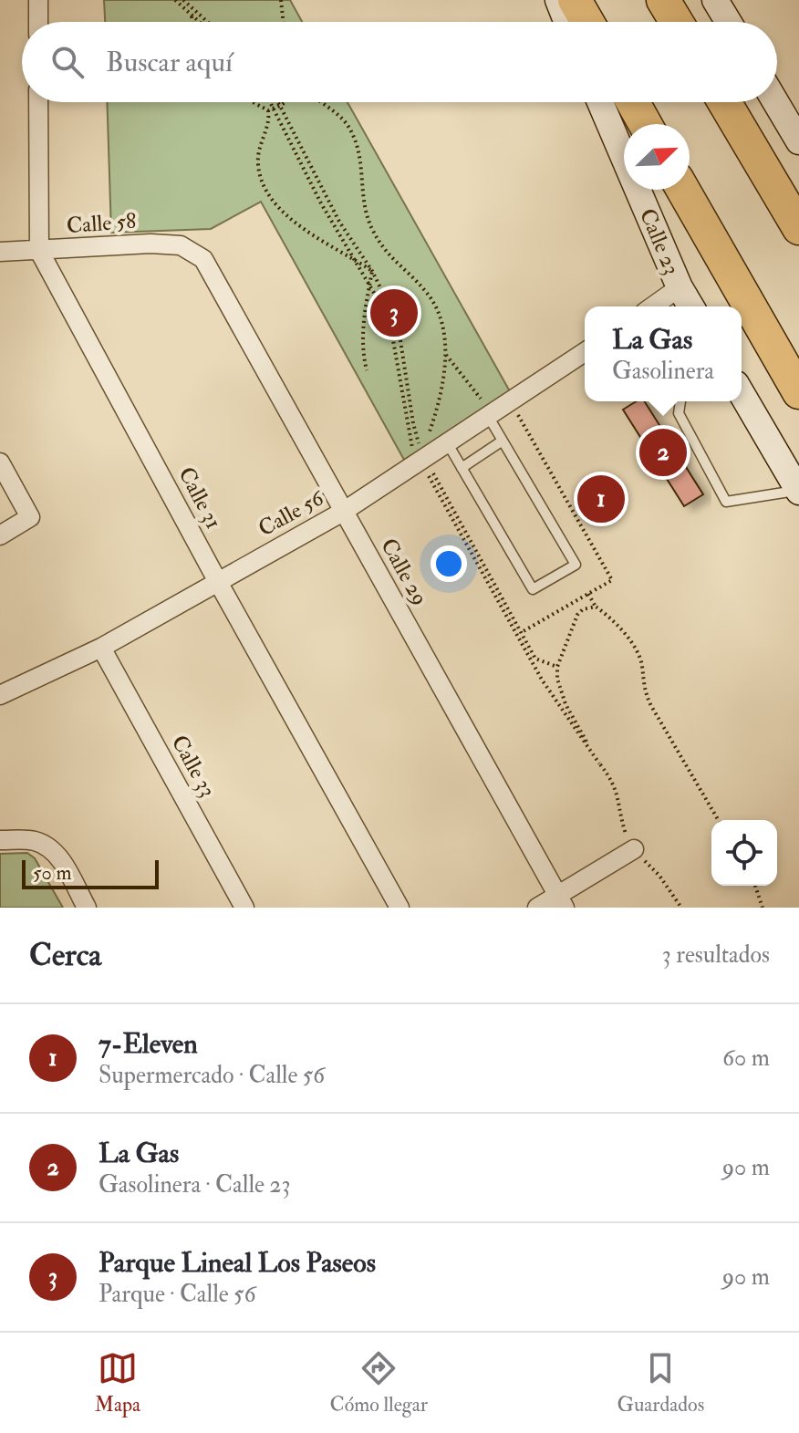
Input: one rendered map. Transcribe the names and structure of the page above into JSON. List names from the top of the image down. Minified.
{"streets":{"main road":["Calle 23"],"street":["Calle 58","Calle 31","Calle 56","Calle 29","Calle 33"]},"crossings":[["Calle 58","Calle 31"],["Calle 58","Calle 29"],["Calle 31","Calle 56"],["Calle 56","Calle 29"],["Calle 56","Calle 33"]],"scale_bar":"50 m","north":"top right","page":{"search":"Buscar aquí","pins":["3","2","1"],"popup":["La Gas","Gasolinera"],"scale":"50 m","heading":["Cerca","3 resultados"],"list":[{"mark":"1","name":"7-Eleven","note":"Supermercado · Calle 56","value":"60 m"},{"mark":"2","name":"La Gas","note":"Gasolinera · Calle 23","value":"90 m"},{"mark":"3","name":"Parque Lineal Los Paseos","note":"Parque · Calle 56","value":"90 m"}],"nav":["Mapa","Cómo llegar","Guardados"]}}
